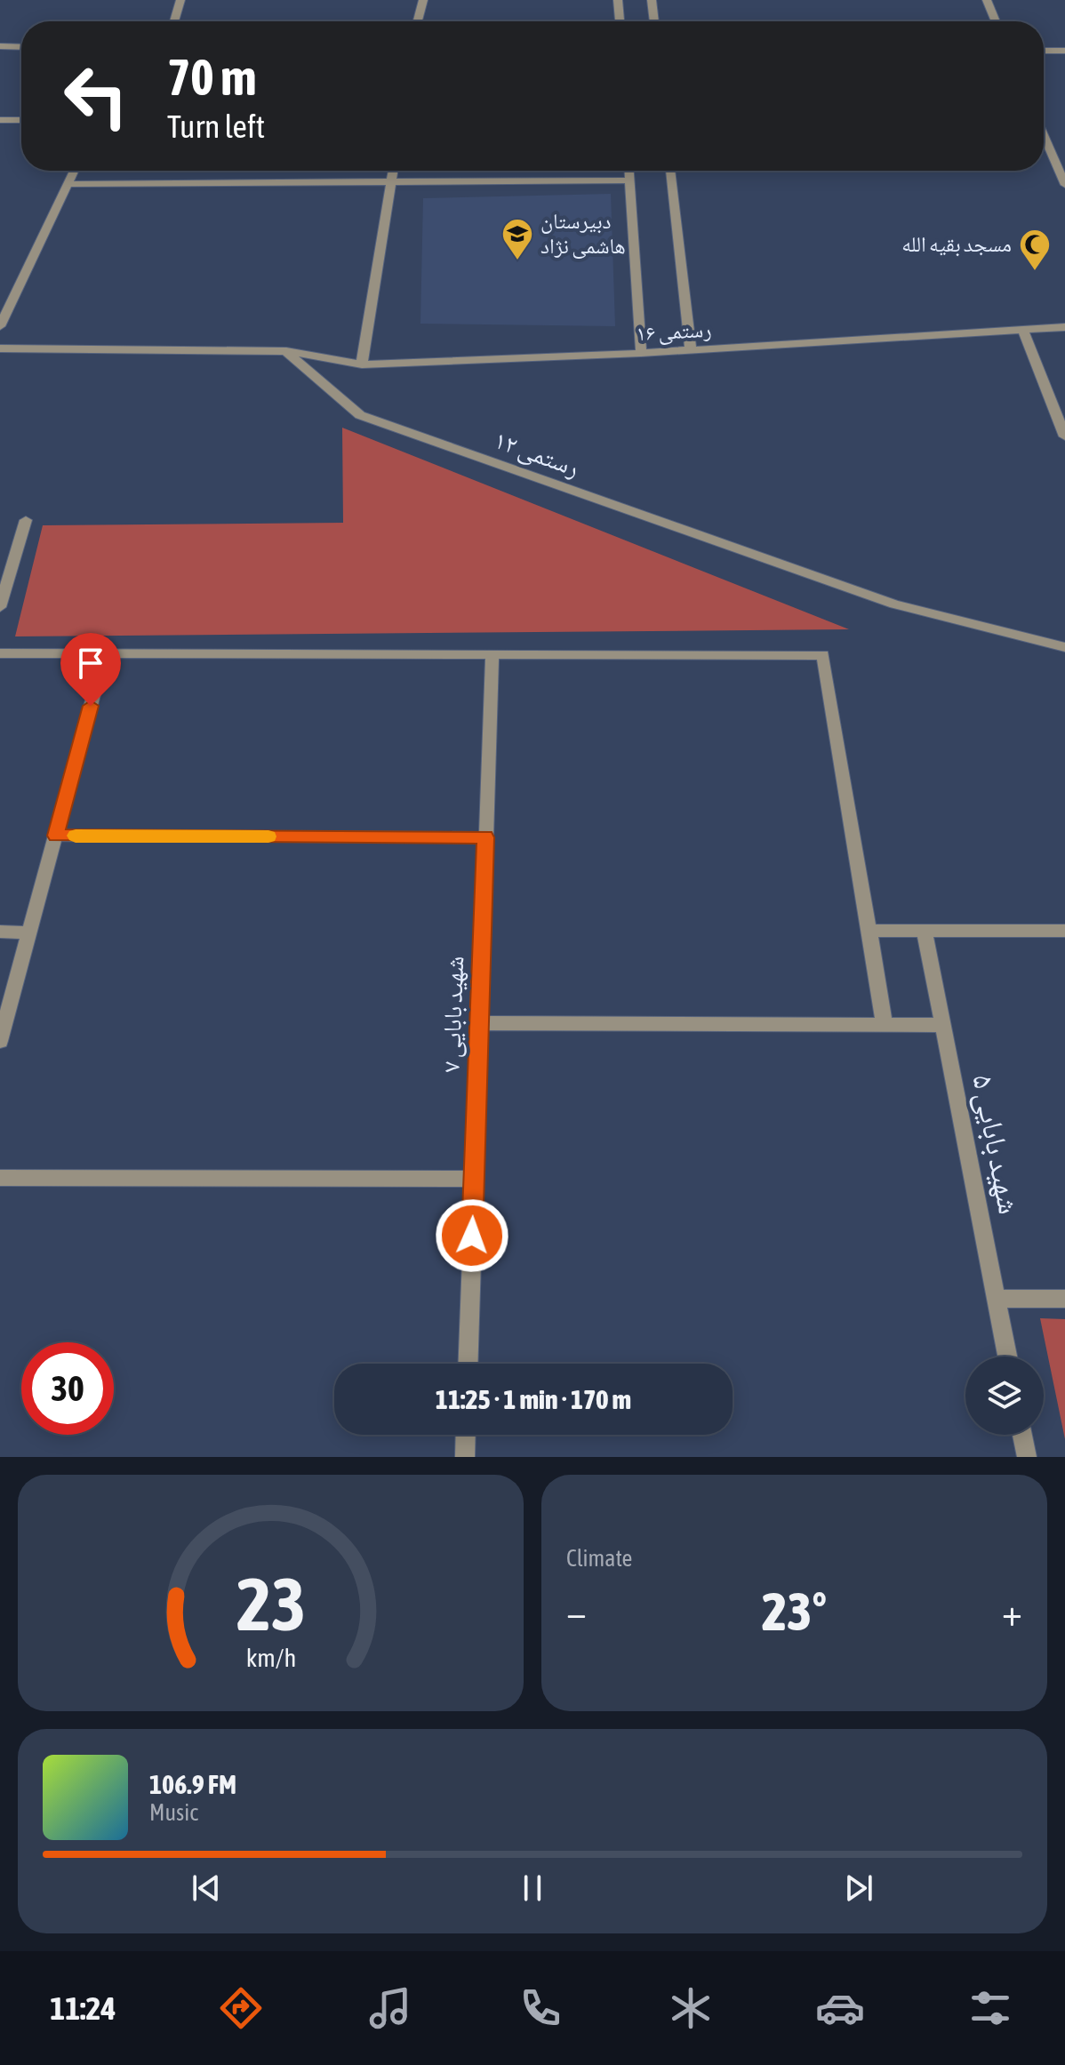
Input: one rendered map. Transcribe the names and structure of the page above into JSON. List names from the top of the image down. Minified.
{"streets":{"street":["رستمی ۱۶","رستمی ۱۲","شهید بابایی ۷","شهید بابایی ۵"]},"crossings":[["رستمی ۱۶","رستمی ۱۲"]],"places":{"school or university":["دبیرستان هاشمی نژاد"],"mosque":["مسجد بقیه الله"]},"page":{"turn":["70 m","Turn left"],"limit":"30","trip":"11:25 · 1 min · 170 m","tile":"Climate","heat":["−","23°","+"],"song":["106.9 FM","Music"],"tabs":"11:24","gauge":["23","km/h"]}}
